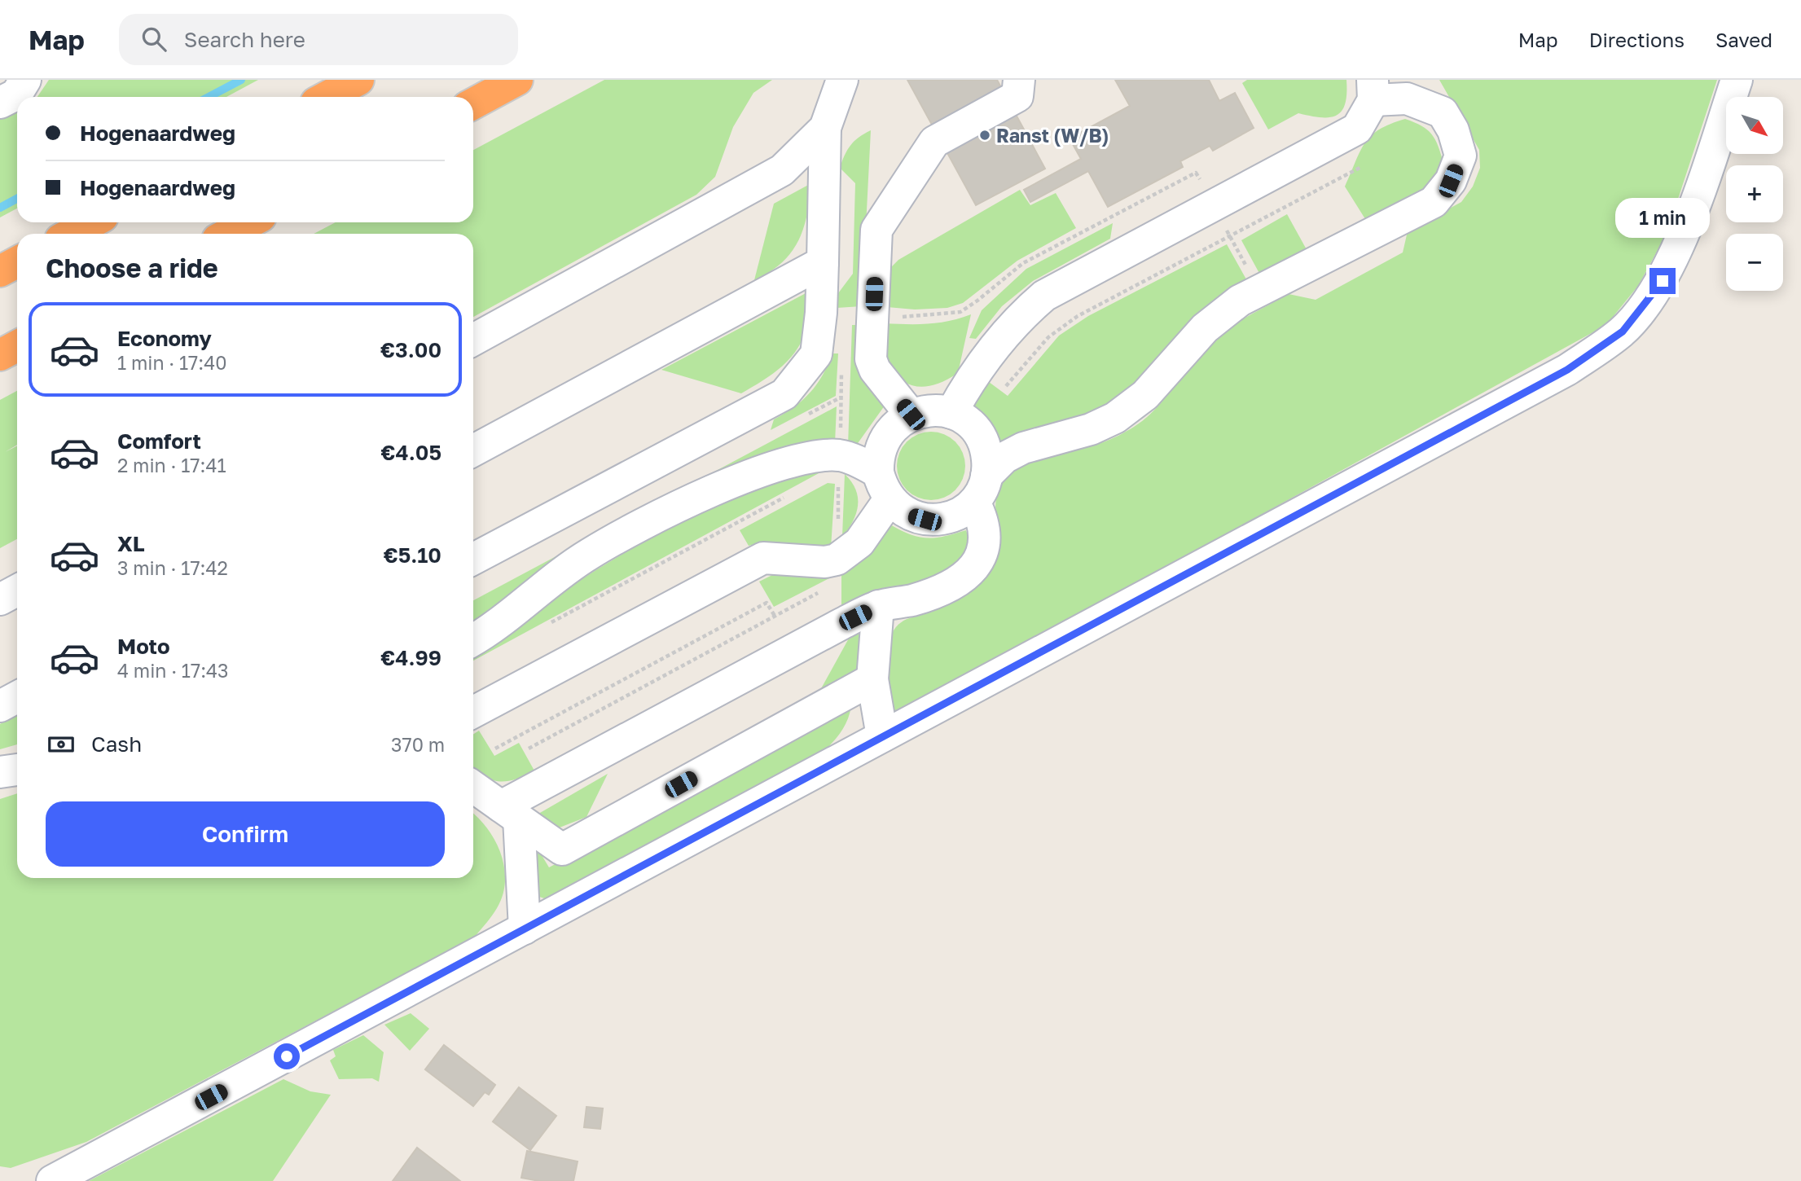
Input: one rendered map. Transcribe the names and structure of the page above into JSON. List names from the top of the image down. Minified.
{"places":["Ranst (W/B)"],"north":"bottom right","page":{"header":"Map","search":"Search here","nav":["Map","Directions","Saved"],"map_buttons":["+","−"],"banner":["Hogenaardweg","Hogenaardweg"],"bubble":"1 min","heading":"Choose a ride","list":[{"name":"Economy","note":"1 min · 17:40","value":"€3.00"},{"name":"Comfort","note":"2 min · 17:41","value":"€4.05"},{"name":"XL","note":"3 min · 17:42","value":"€5.10"},{"name":"Moto","note":"4 min · 17:43","value":"€4.99"}],"pay":["Cash","370 m"],"buttons":"Confirm"}}
